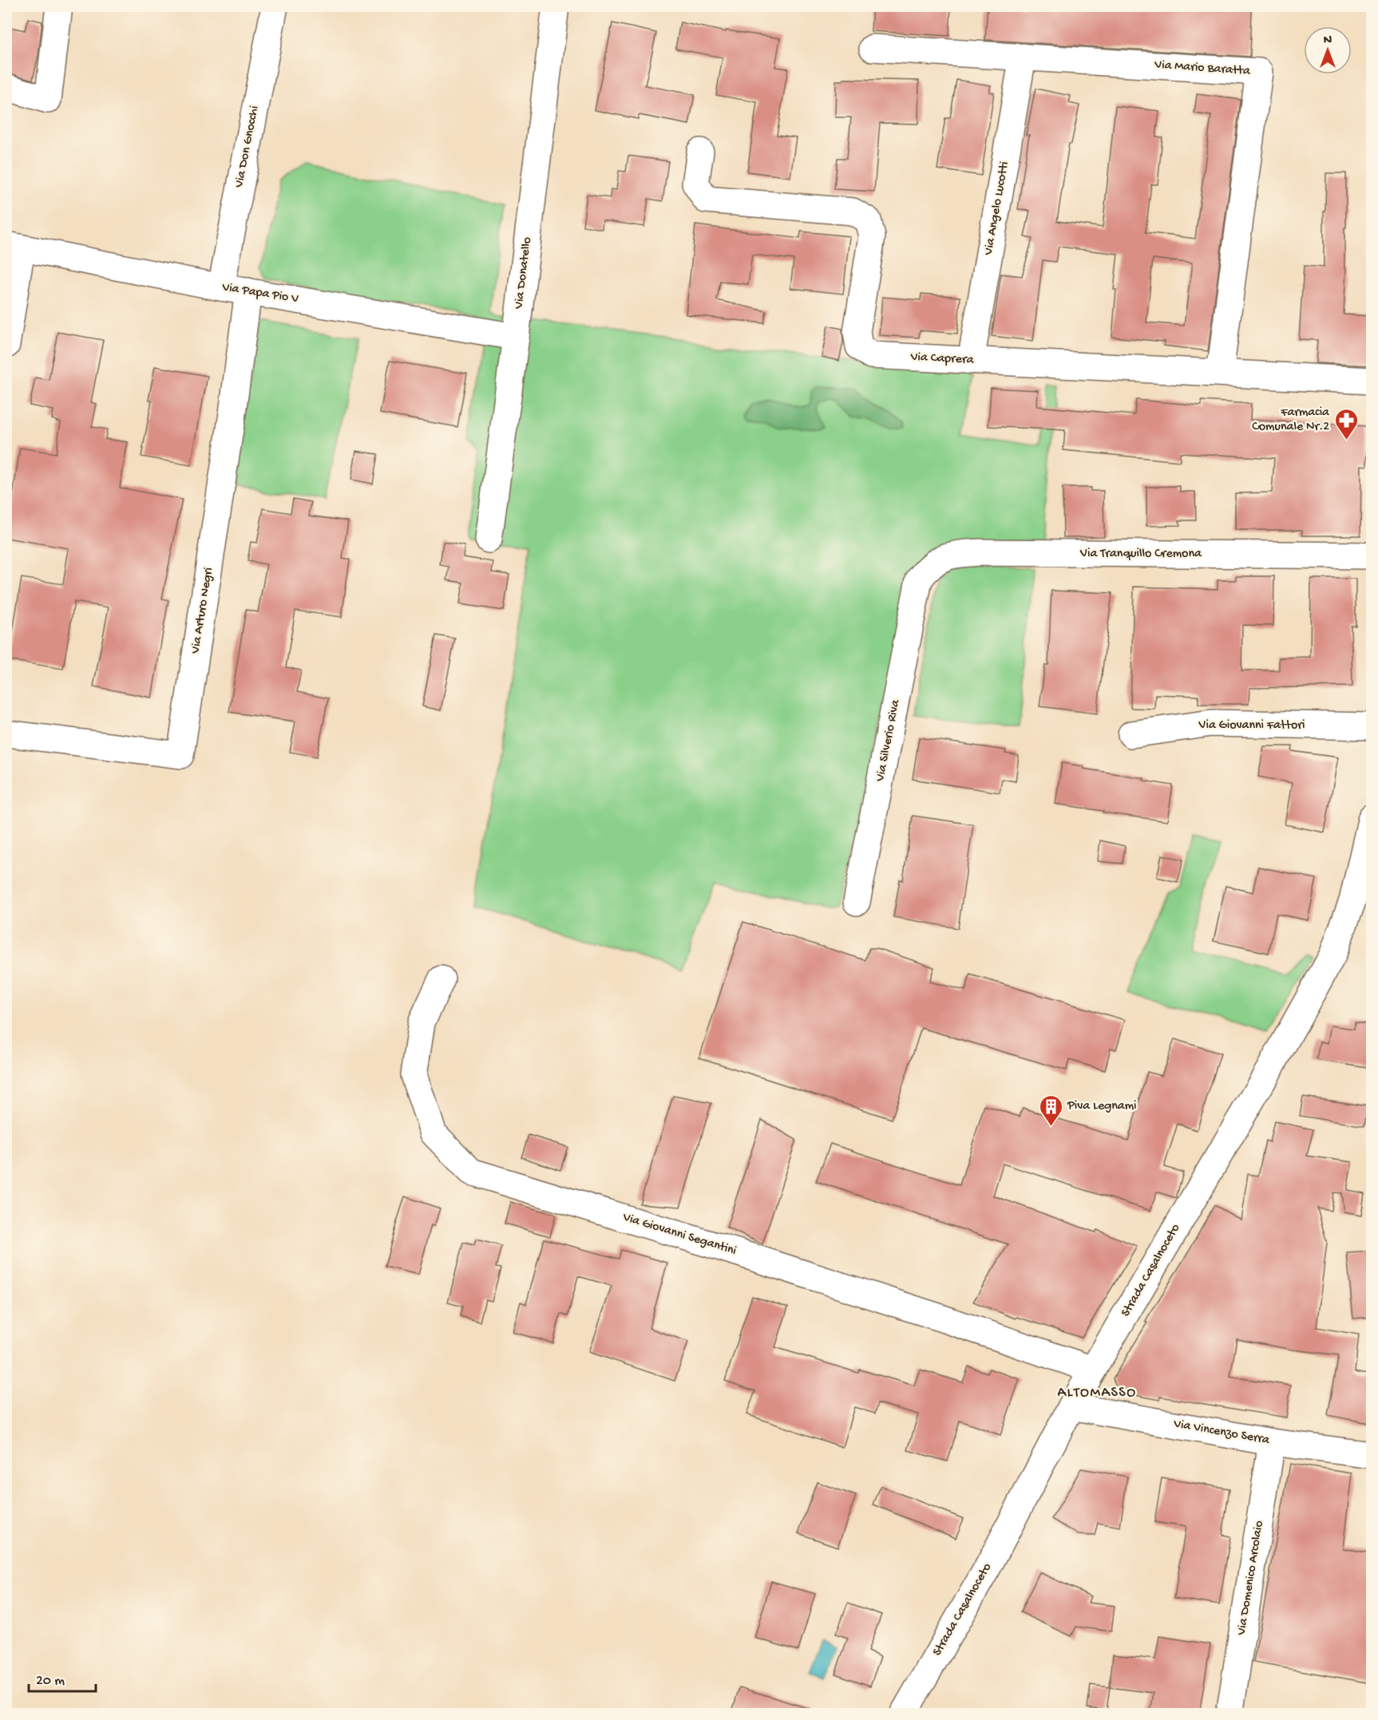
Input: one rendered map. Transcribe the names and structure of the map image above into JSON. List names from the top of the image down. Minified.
{"streets":{"street":["Via Mario Baratta","Via Don Gnocchi","Via Angelo Lucotti","Via Donatello","Via Papa Pio V","Via Caprera","Via Tranquillo Cremona","Via Arturo Negri","Via Giovanni Fattori","Via Silverio Riva","Via Giovanni Segantini","Strada Casalnoceto","Via Vincenzo Serra","Via Domenico Arcolaio"]},"crossings":[["Via Mario Baratta","Via Angelo Lucotti"],["Via Mario Baratta","Via Caprera"],["Via Don Gnocchi","Via Papa Pio V"],["Via Angelo Lucotti","Via Caprera"],["Via Donatello","Via Papa Pio V"],["Via Papa Pio V","Via Arturo Negri"],["Via Tranquillo Cremona","Via Silverio Riva"],["Via Giovanni Segantini","Strada Casalnoceto"],["Strada Casalnoceto","Via Vincenzo Serra"],["Via Vincenzo Serra","Via Domenico Arcolaio"]],"districts":["ALTOMASSO"],"places":{"pharmacy":["Farmacia Comunale Nr.2"],"building":["Piva Legnami"]},"scale_bar":"20 m","north":"top"}
